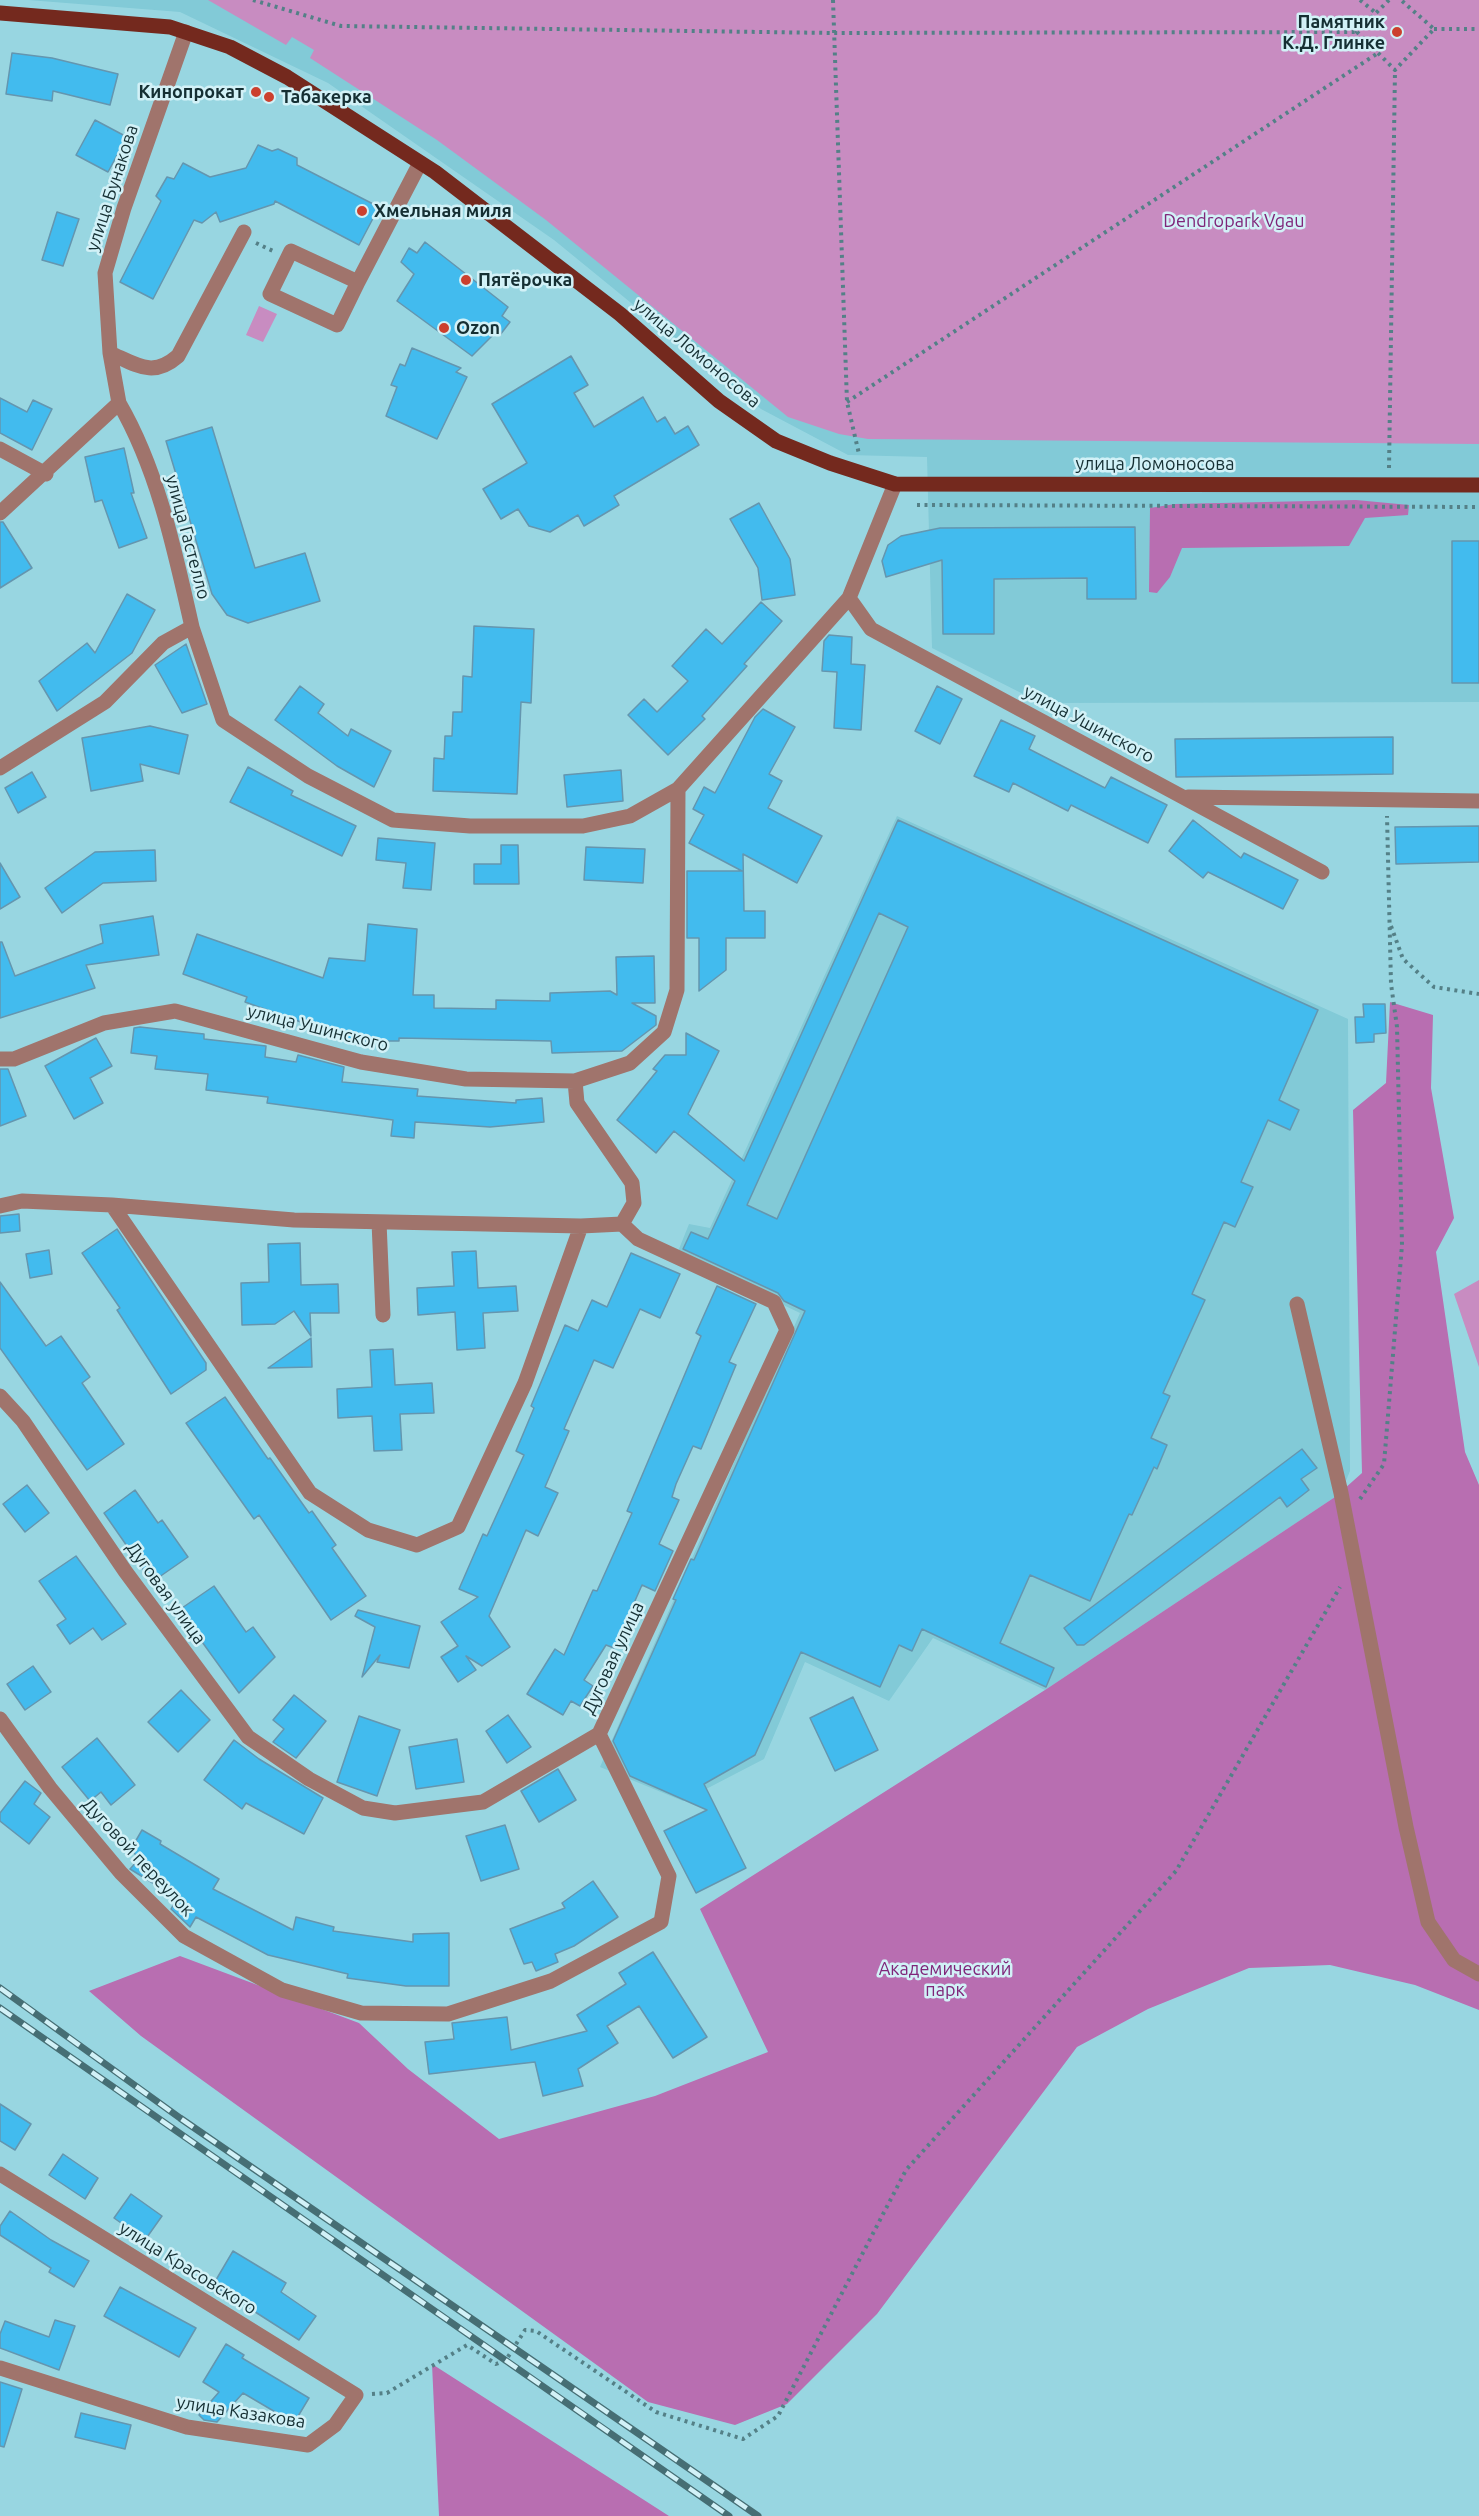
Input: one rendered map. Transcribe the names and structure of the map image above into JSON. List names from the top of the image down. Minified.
{"streets":{"main road":["улица Ломоносова"],"street":["улица Бунакова","улица Гастелло","улица Ушинского","Дуговая улица","Дуговой переулок","улица Красовского","улица Казакова"]},"crossings":[["улица Бунакова","улица Ломоносова"],["улица Бунакова","улица Гастелло"],["Дуговая улица","Дуговой переулок"],["улица Красовского","улица Казакова"]],"parks":["Dendropark Vgau","Академический парк"],"places":["Памятник К.Д. Глинке","Кинопрокат","Табакерка","Хмельная миля","Пятёрочка","Ozon"]}
